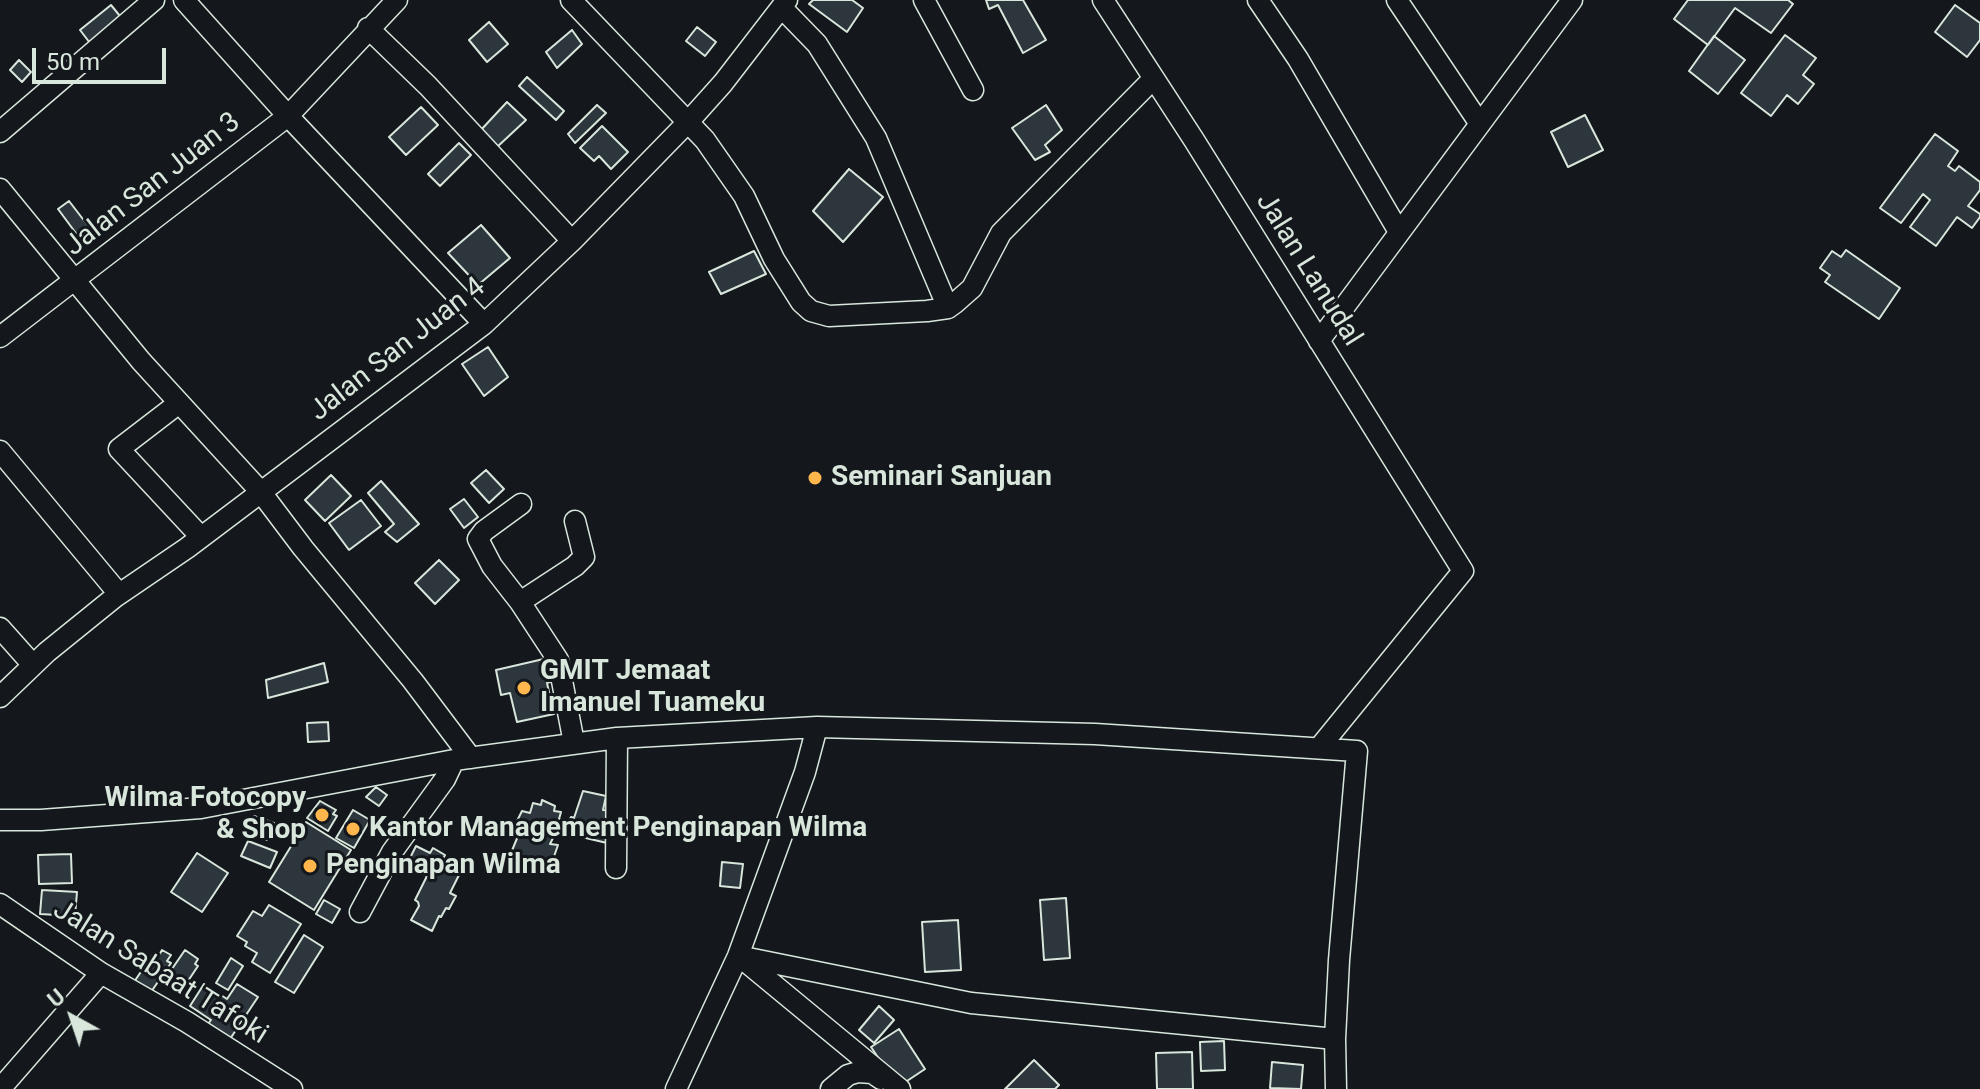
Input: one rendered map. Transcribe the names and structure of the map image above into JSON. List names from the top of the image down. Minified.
{"streets":{"street":["Jalan San Juan 3","Jalan Lanudal","Jalan San Juan 4","Jalan Sabaat Tafoki"]},"places":["Seminari Sanjuan","GMIT Jemaat Imanuel Tuameku","Wilma Fotocopy & Shop","Kantor Management Penginapan Wilma","Penginapan Wilma"],"scale_bar":"50 m","north":"top left"}
